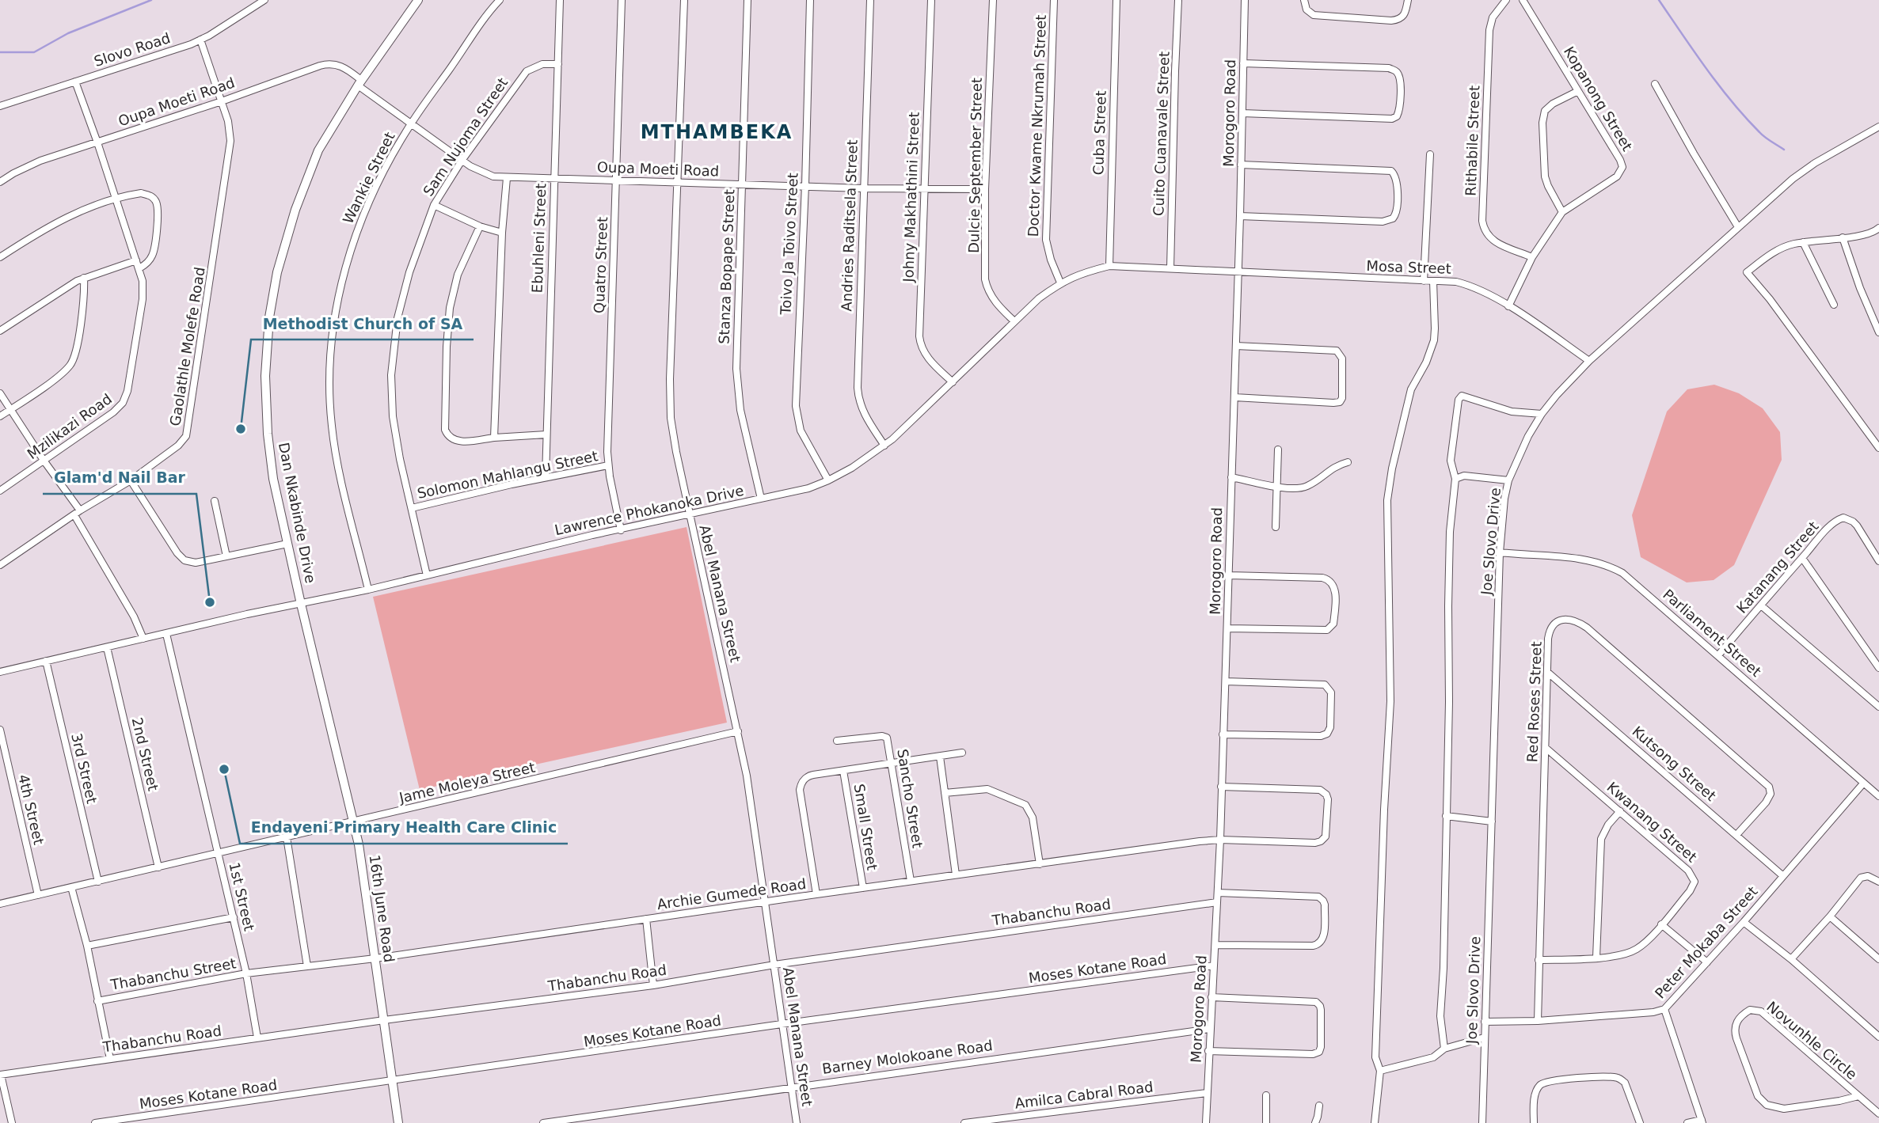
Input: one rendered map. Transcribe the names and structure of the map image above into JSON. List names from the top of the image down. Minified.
{"streets":{"street":["Slovo Road","Kopanong Street","Oupa Moeti Road","Morogoro Road","Doctor Kwame Nkrumah Street","Cuba Street","Cuito Cuanavale Street","Sam Nujoma Street","Rithabile Street","Dulcie September Street","Wankie Street","Johny Makhathini Street","Andries Raditsela Street","Ebuhleni Street","Toivo Ja Toivo Street","Quatro Street","Stanza Bopape Street","Mosa Street","Gaolathle Molefe Road","Mzilikazi Road","Solomon Mahlangu Street","Lawrence Phokanoka Drive","Dan Nkabinde Drive","Joe Slovo Drive","Katanang Street","Abel Manana Street","Parliament Street","Red Roses Street","2nd Street","Kutsong Street","3rd Street","Jame Moleya Street","Sancho Street","4th Street","Kwanang Street","Small Street","Archie Gumede Road","1st Street","16th June Road","Thabanchu Road","Peter Mokaba Street","Moses Kotane Road","Thabanchu Street","Novunhle Circle","Barney Molokoane Road","Amilca Cabral Road"]},"crossings":[["Slovo Road","Gaolathle Molefe Road"],["Slovo Road","Mzilikazi Road"],["Kopanong Street","Rithabile Street"],["Kopanong Street","Mosa Street"],["Oupa Moeti Road","Sam Nujoma Street"],["Oupa Moeti Road","Dulcie September Street"],["Oupa Moeti Road","Wankie Street"],["Oupa Moeti Road","Johny Makhathini Street"],["Oupa Moeti Road","Andries Raditsela Street"],["Oupa Moeti Road","Ebuhleni Street"],["Oupa Moeti Road","Toivo Ja Toivo Street"],["Oupa Moeti Road","Quatro Street"],["Oupa Moeti Road","Stanza Bopape Street"],["Oupa Moeti Road","Gaolathle Molefe Road"],["Oupa Moeti Road","Mzilikazi Road"],["Oupa Moeti Road","Dan Nkabinde Drive"],["Oupa Moeti Road","Abel Manana Street"],["Morogoro Road","Mosa Street"],["Morogoro Road","Lawrence Phokanoka Drive"],["Morogoro Road","Archie Gumede Road"],["Morogoro Road","Thabanchu Road"],["Morogoro Road","Moses Kotane Road"],["Morogoro Road","Barney Molokoane Road"],["Morogoro Road","Amilca Cabral Road"],["Doctor Kwame Nkrumah Street","Lawrence Phokanoka Drive"],["Cuba Street","Lawrence Phokanoka Drive"],["Cuito Cuanavale Street","Lawrence Phokanoka Drive"],["Sam Nujoma Street","Ebuhleni Street"],["Sam Nujoma Street","Solomon Mahlangu Street"],["Sam Nujoma Street","Lawrence Phokanoka Drive"],["Dulcie September Street","Lawrence Phokanoka Drive"],["Wankie Street","Lawrence Phokanoka Drive"],["Johny Makhathini Street","Lawrence Phokanoka Drive"],["Andries Raditsela Street","Lawrence Phokanoka Drive"],["Ebuhleni Street","Solomon Mahlangu Street"],["Toivo Ja Toivo Street","Lawrence Phokanoka Drive"],["Quatro Street","Solomon Mahlangu Street"],["Quatro Street","Lawrence Phokanoka Drive"],["Stanza Bopape Street","Lawrence Phokanoka Drive"],["Mosa Street","Lawrence Phokanoka Drive"],["Mosa Street","Joe Slovo Drive"],["Lawrence Phokanoka Drive","Dan Nkabinde Drive"],["Lawrence Phokanoka Drive","Abel Manana Street"],["Lawrence Phokanoka Drive","2nd Street"],["Lawrence Phokanoka Drive","3rd Street"],["Lawrence Phokanoka Drive","1st Street"],["Lawrence Phokanoka Drive","16th June Road"],["Dan Nkabinde Drive","16th June Road"],["Joe Slovo Drive","Parliament Street"],["Joe Slovo Drive","Peter Mokaba Street"],["Katanang Street","Parliament Street"],["Abel Manana Street","Jame Moleya Street"],["Abel Manana Street","Archie Gumede Road"],["Abel Manana Street","Thabanchu Road"],["Abel Manana Street","Moses Kotane Road"],["Abel Manana Street","Barney Molokoane Road"],["Parliament Street","Peter Mokaba Street"],["Red Roses Street","Kutsong Street"],["Red Roses Street","Kwanang Street"],["Red Roses Street","Peter Mokaba Street"],["2nd Street","Jame Moleya Street"],["Kutsong Street","Peter Mokaba Street"],["3rd Street","Jame Moleya Street"],["Jame Moleya Street","4th Street"],["Jame Moleya Street","1st Street"],["Jame Moleya Street","16th June Road"],["Sancho Street","Archie Gumede Road"],["Small Street","Archie Gumede Road"],["Archie Gumede Road","1st Street"],["Archie Gumede Road","16th June Road"],["Archie Gumede Road","Thabanchu Street"],["1st Street","Thabanchu Road"],["1st Street","Thabanchu Street"],["16th June Road","Thabanchu Road"],["16th June Road","Moses Kotane Road"],["Thabanchu Road","Thabanchu Street"]],"districts":["MTHAMBEKA"],"places":["Methodist Church of SA","Glam'd Nail Bar","Endayeni Primary Health Care Clinic"]}
